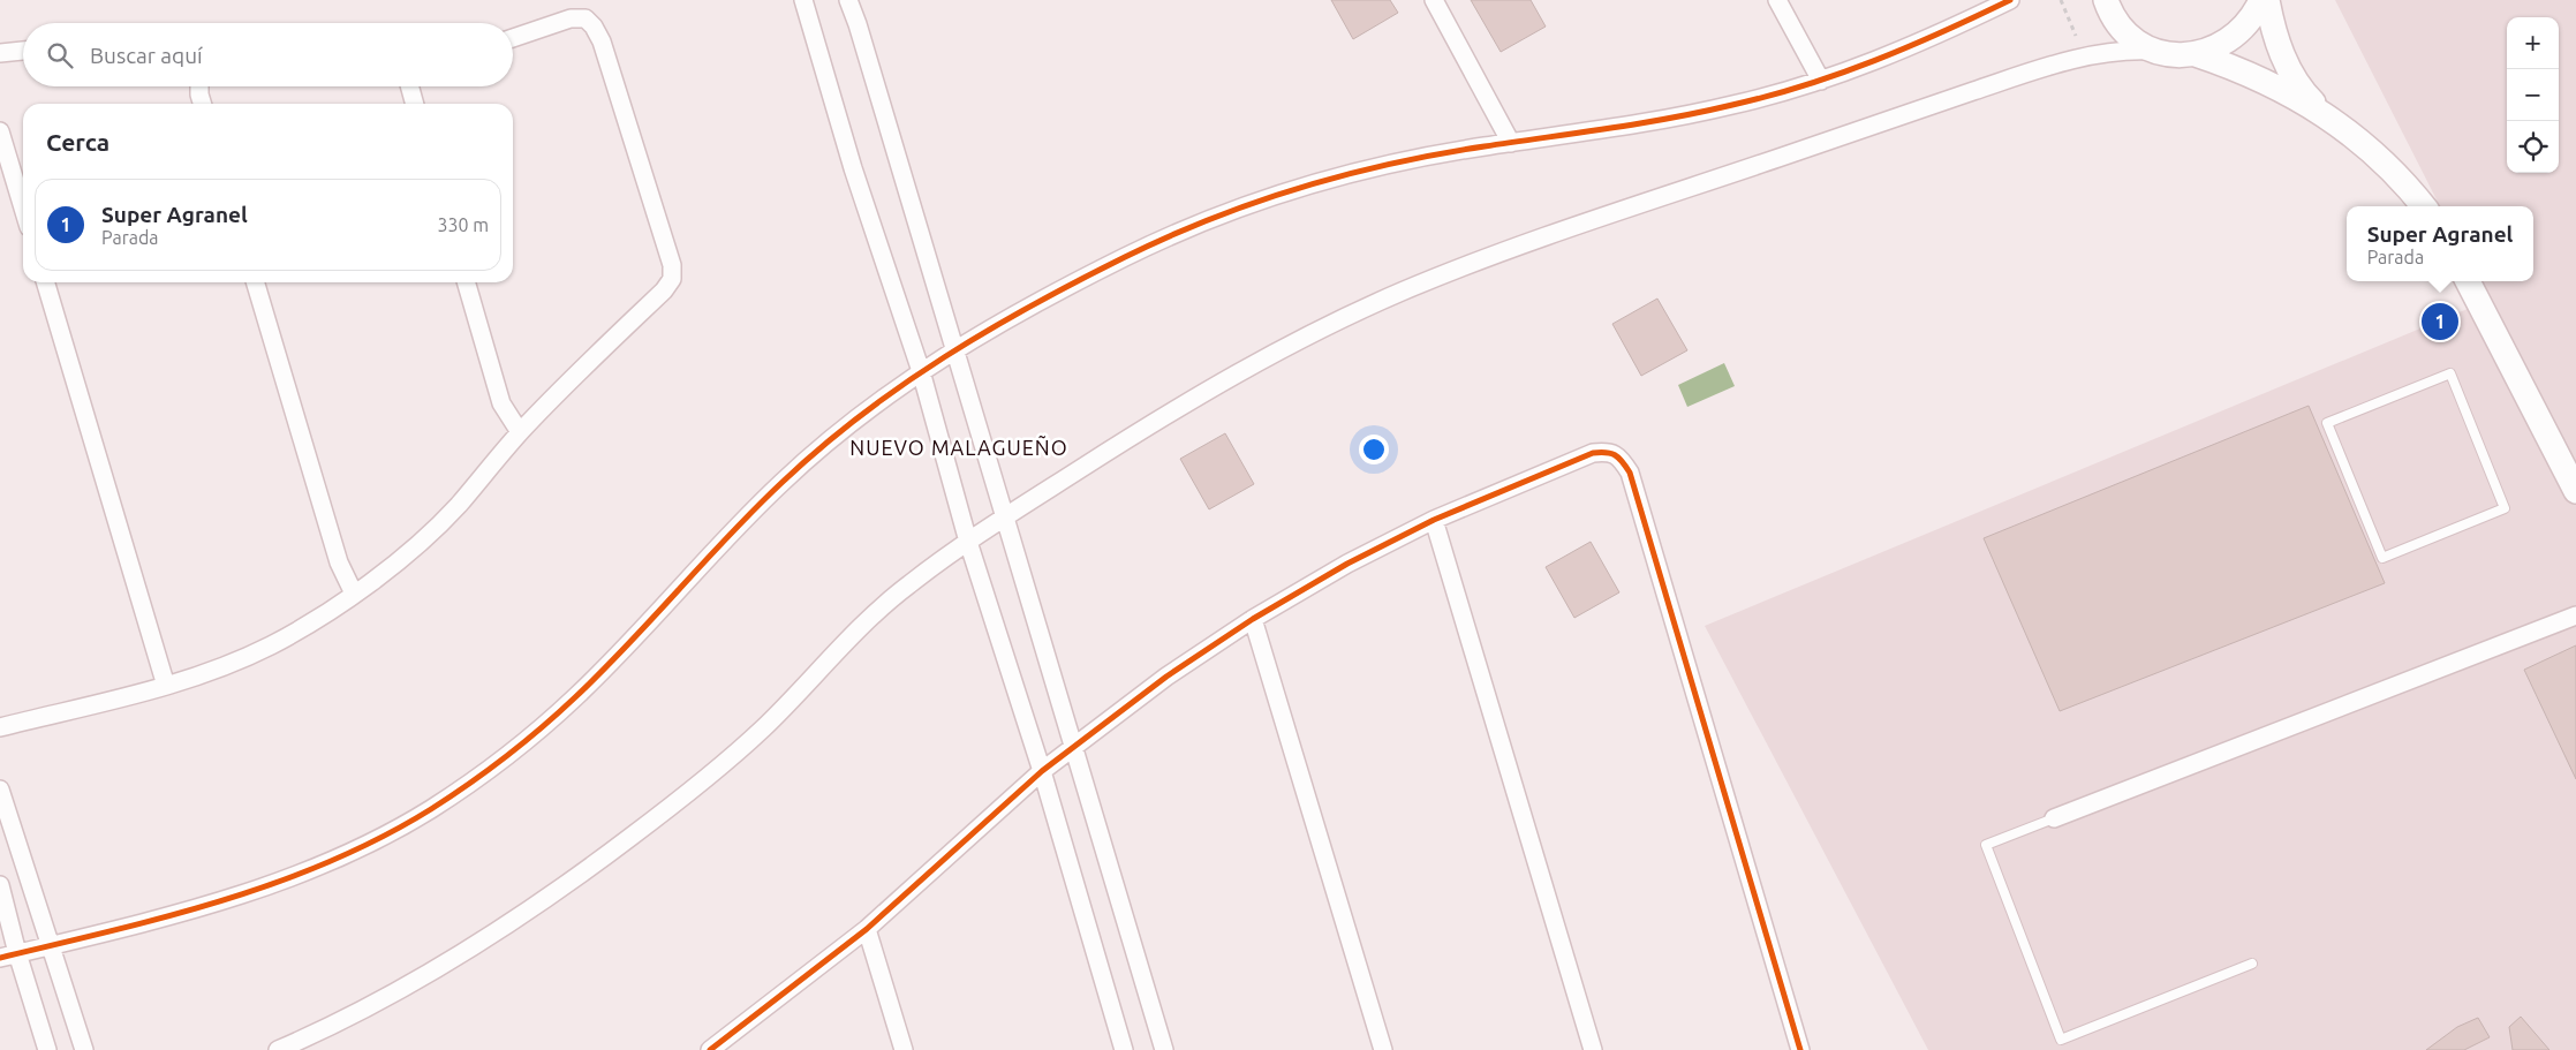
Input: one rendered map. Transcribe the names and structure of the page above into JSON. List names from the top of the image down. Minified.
{"districts":["NUEVO MALAGUEÑO"],"page":{"map_buttons":["+","−"],"search":"Buscar aquí","heading":"Cerca","list":[{"mark":"1","name":"Super Agranel","note":"Parada","value":"330 m"}],"popup":["Super Agranel","Parada"],"pins":"1"}}
